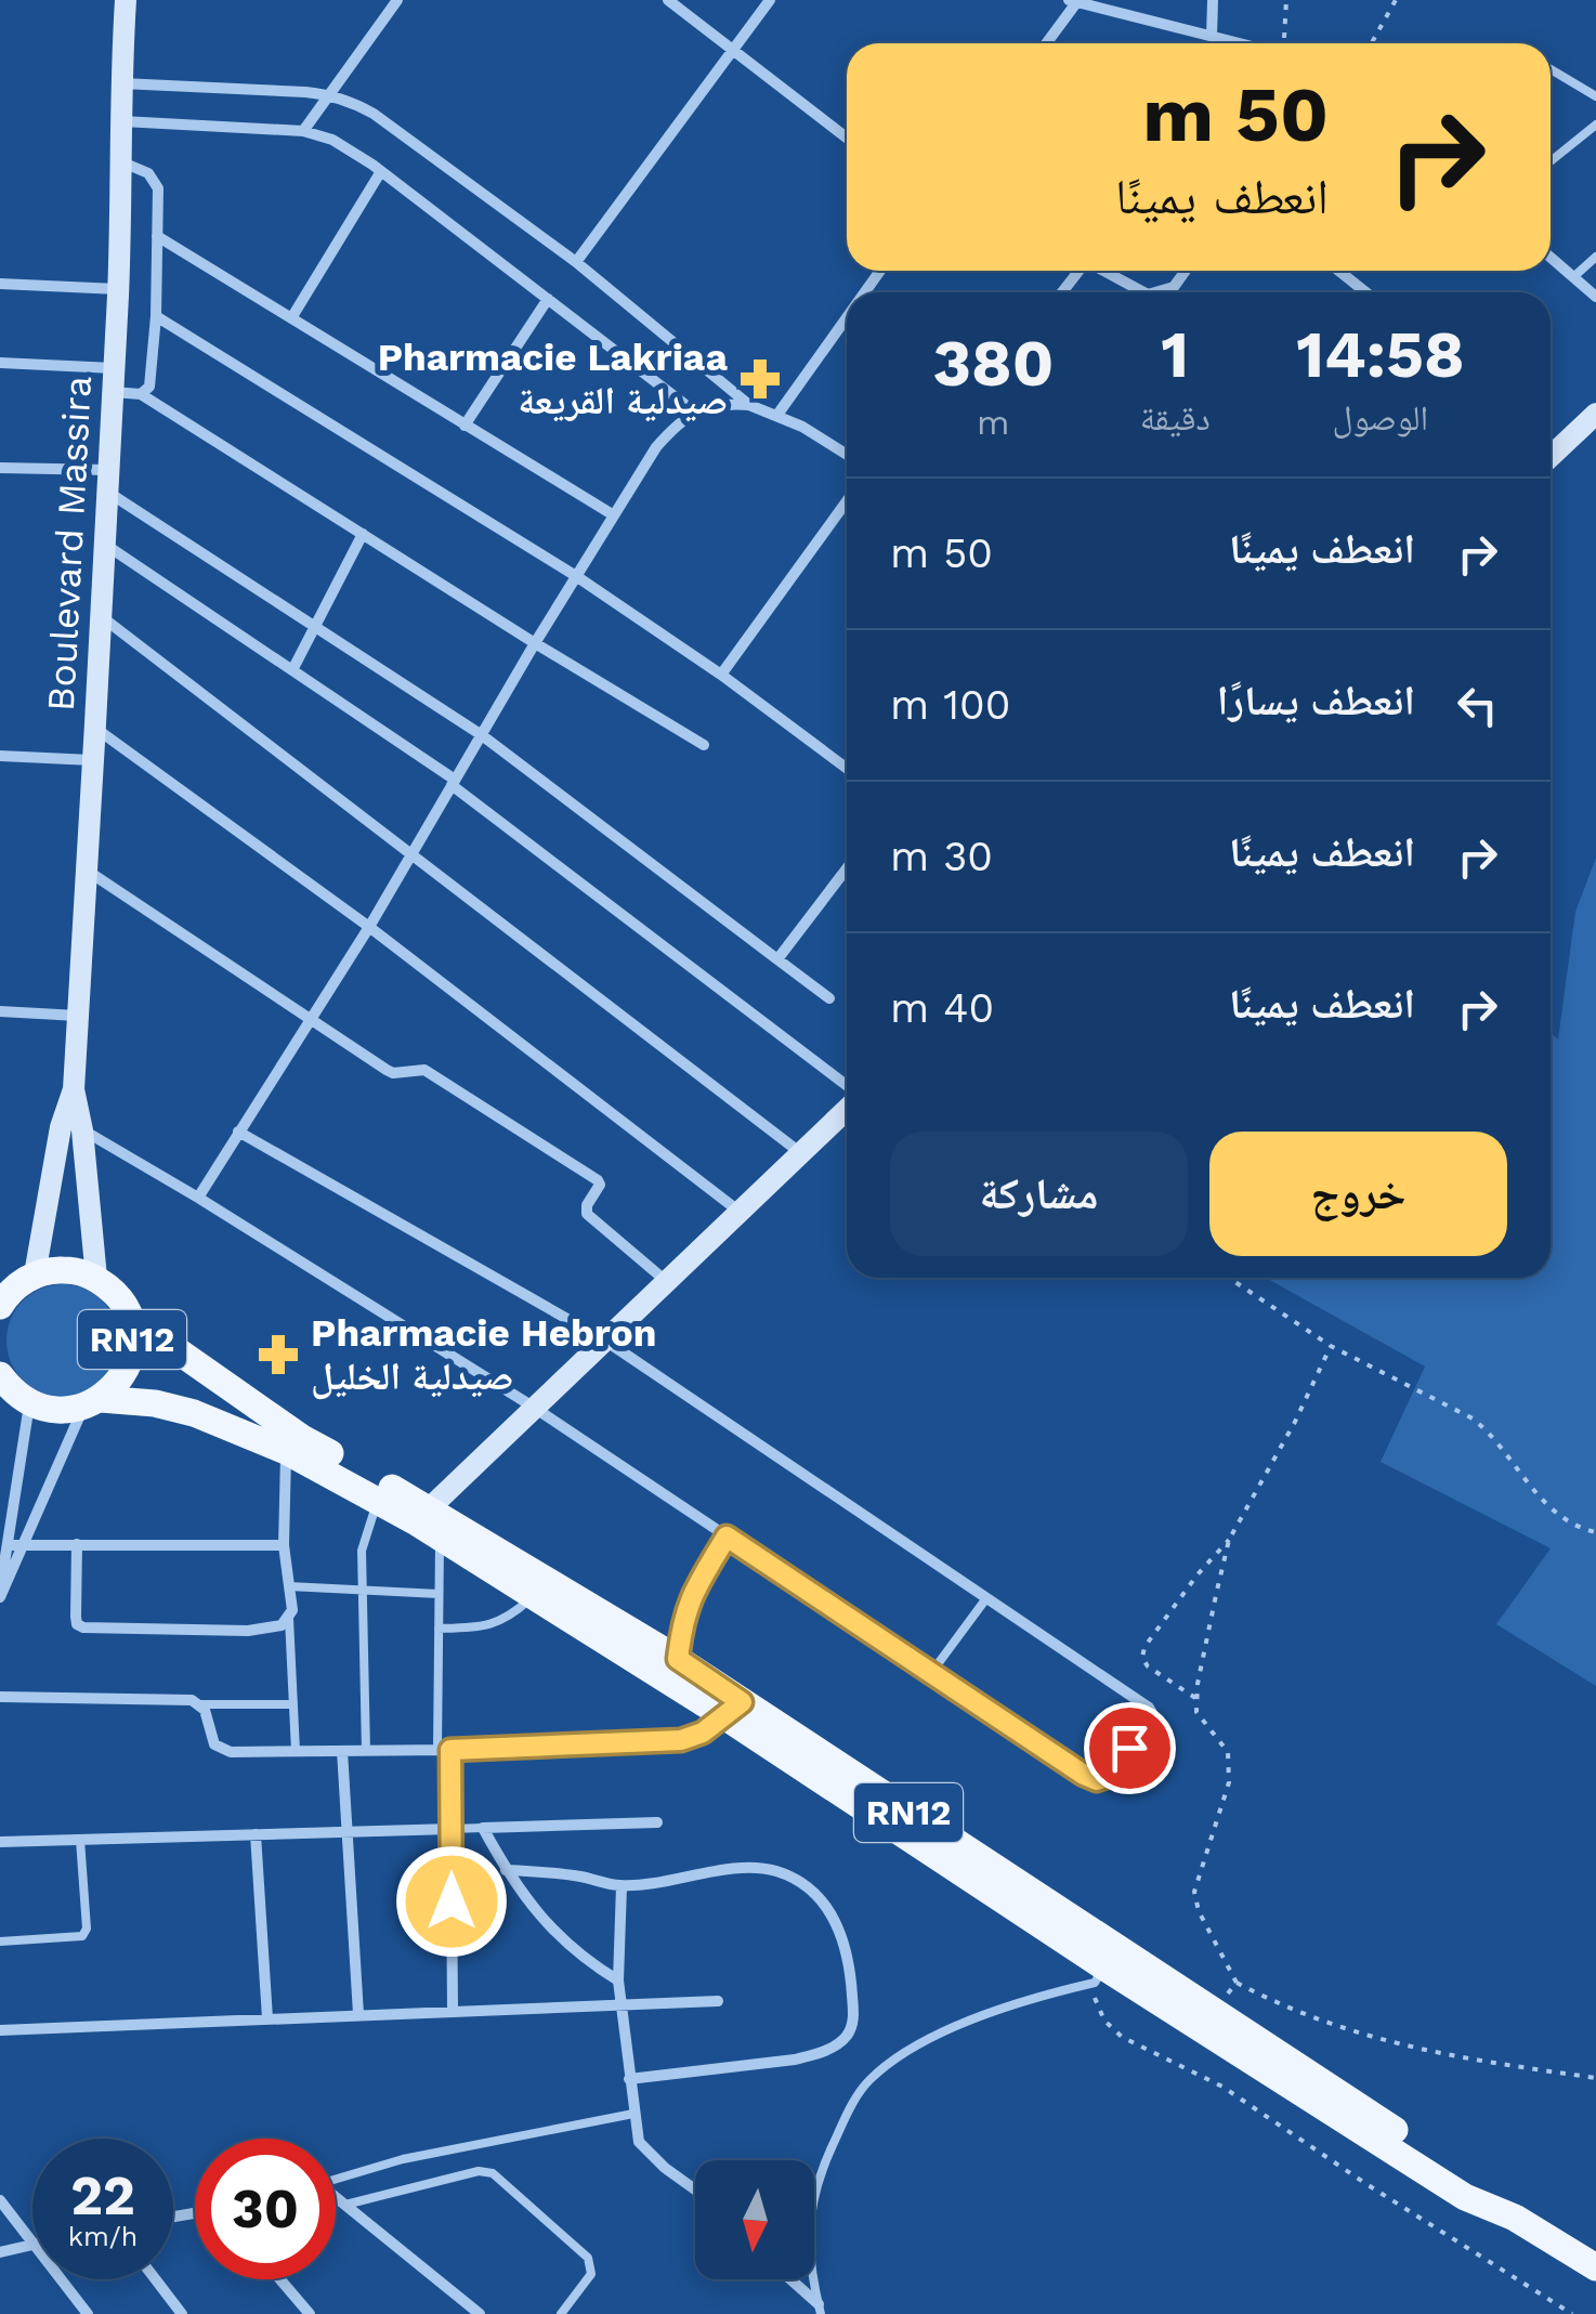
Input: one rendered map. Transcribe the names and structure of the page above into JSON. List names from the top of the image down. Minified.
{"streets":{"main road":["Boulevard Massira","RN12"]},"crossings":[["Boulevard Massira","RN12"]],"places":{"pharmacy":["Pharmacie Lakriaa صيدلية القريعة","Pharmacie Hebron صيدلية الخليل"]},"north":"bottom","page":{"turn":["50 m","انعطف يمينًا"],"eta":["14:58","الوصول","1","دقيقة","380","m"],"list":[{"name":"انعطف يمينًا","value":"50 m"},{"name":"انعطف يسارًا","value":"100 m"},{"name":"انعطف يمينًا","value":"30 m"},{"name":"انعطف يمينًا","value":"40 m"}],"buttons":["خروج","مشاركة"],"speed":"22 km/h","limit":"30"}}
